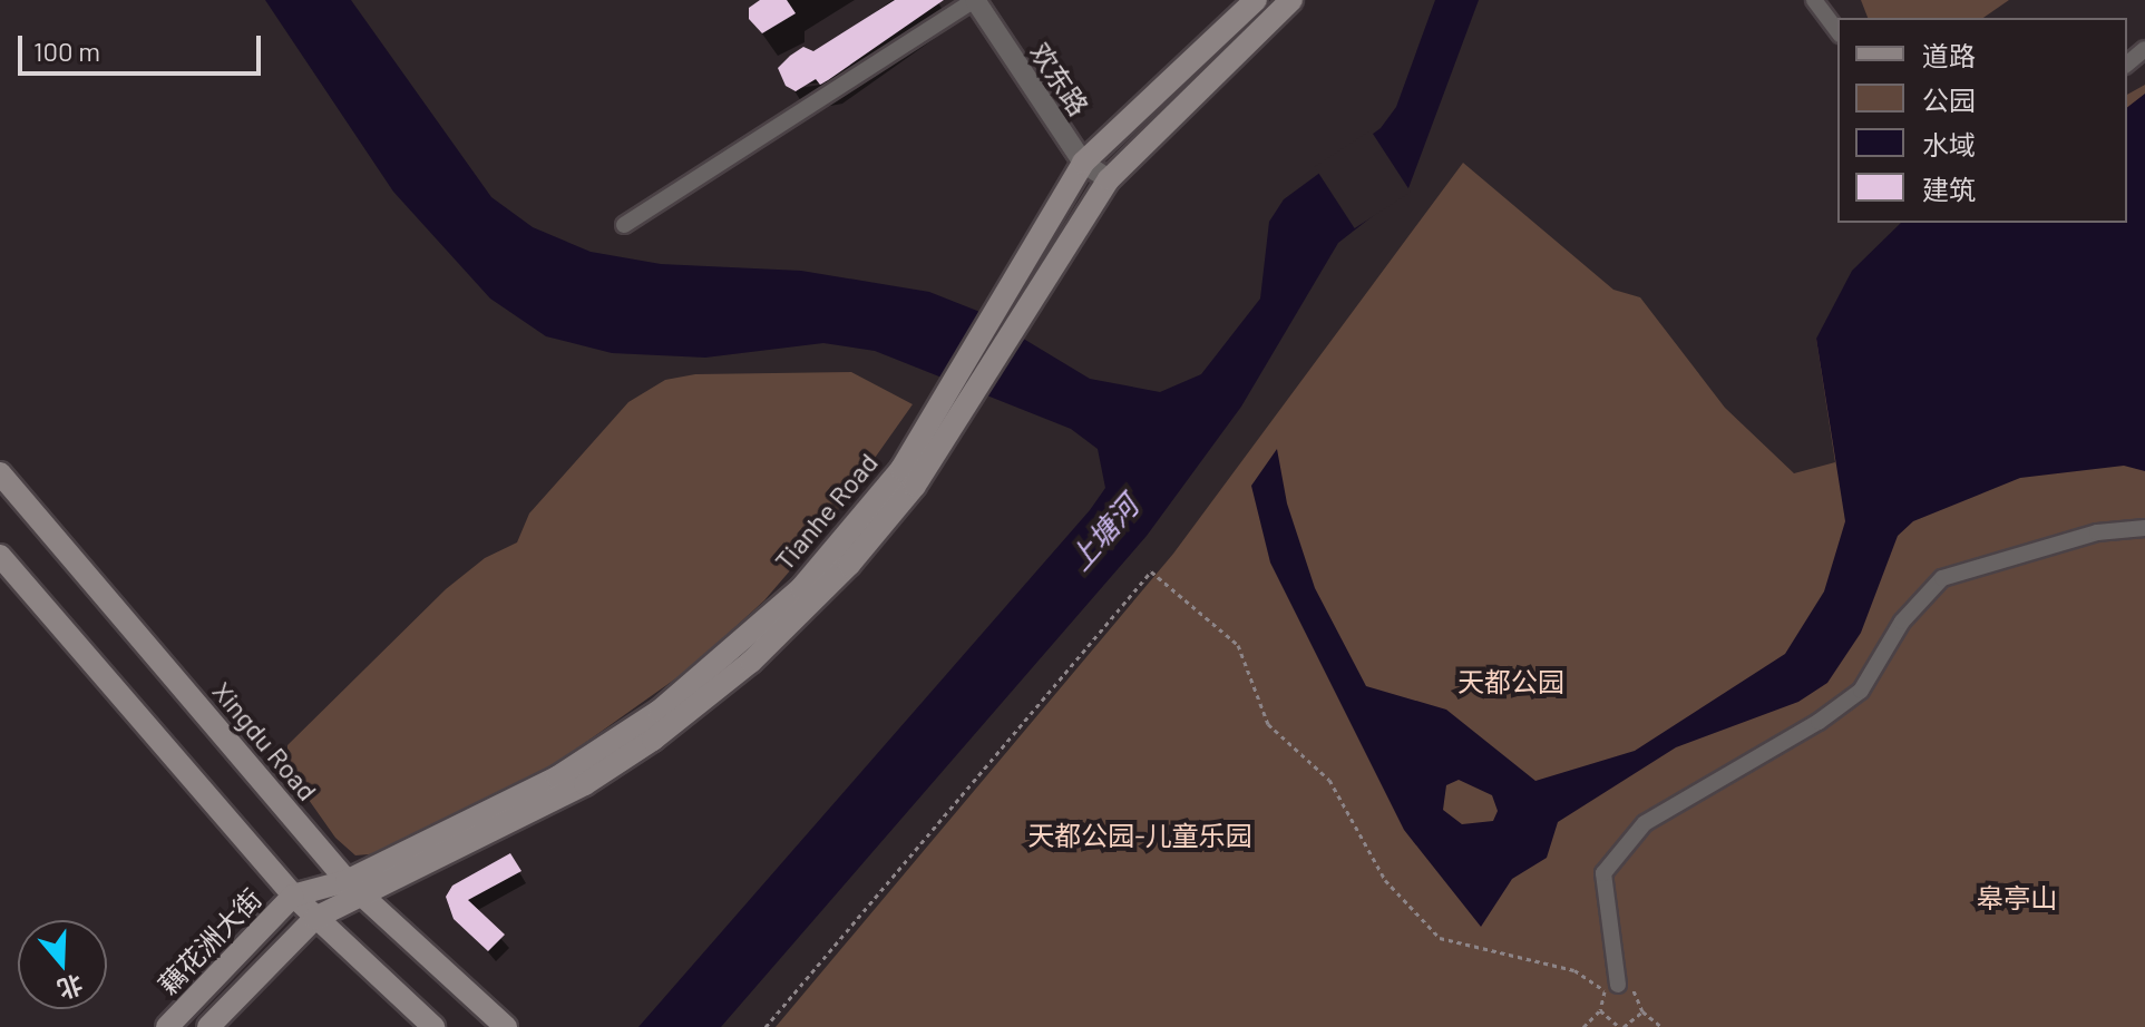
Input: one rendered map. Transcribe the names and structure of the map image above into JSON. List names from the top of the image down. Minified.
{"streets":{"main road":["Tianhe Road","Xingdu Road","藕花洲大街"],"street":["欢东路"]},"crossings":[["欢东路","Tianhe Road"],["Tianhe Road","Xingdu Road"],["Tianhe Road","藕花洲大街"]],"water":["上塘河"],"parks":["天都公园","天都公园-儿童乐园","皋亭山"],"legend":["道路","公园","水域","建筑"],"scale_bar":"100 m","north":"bottom"}
